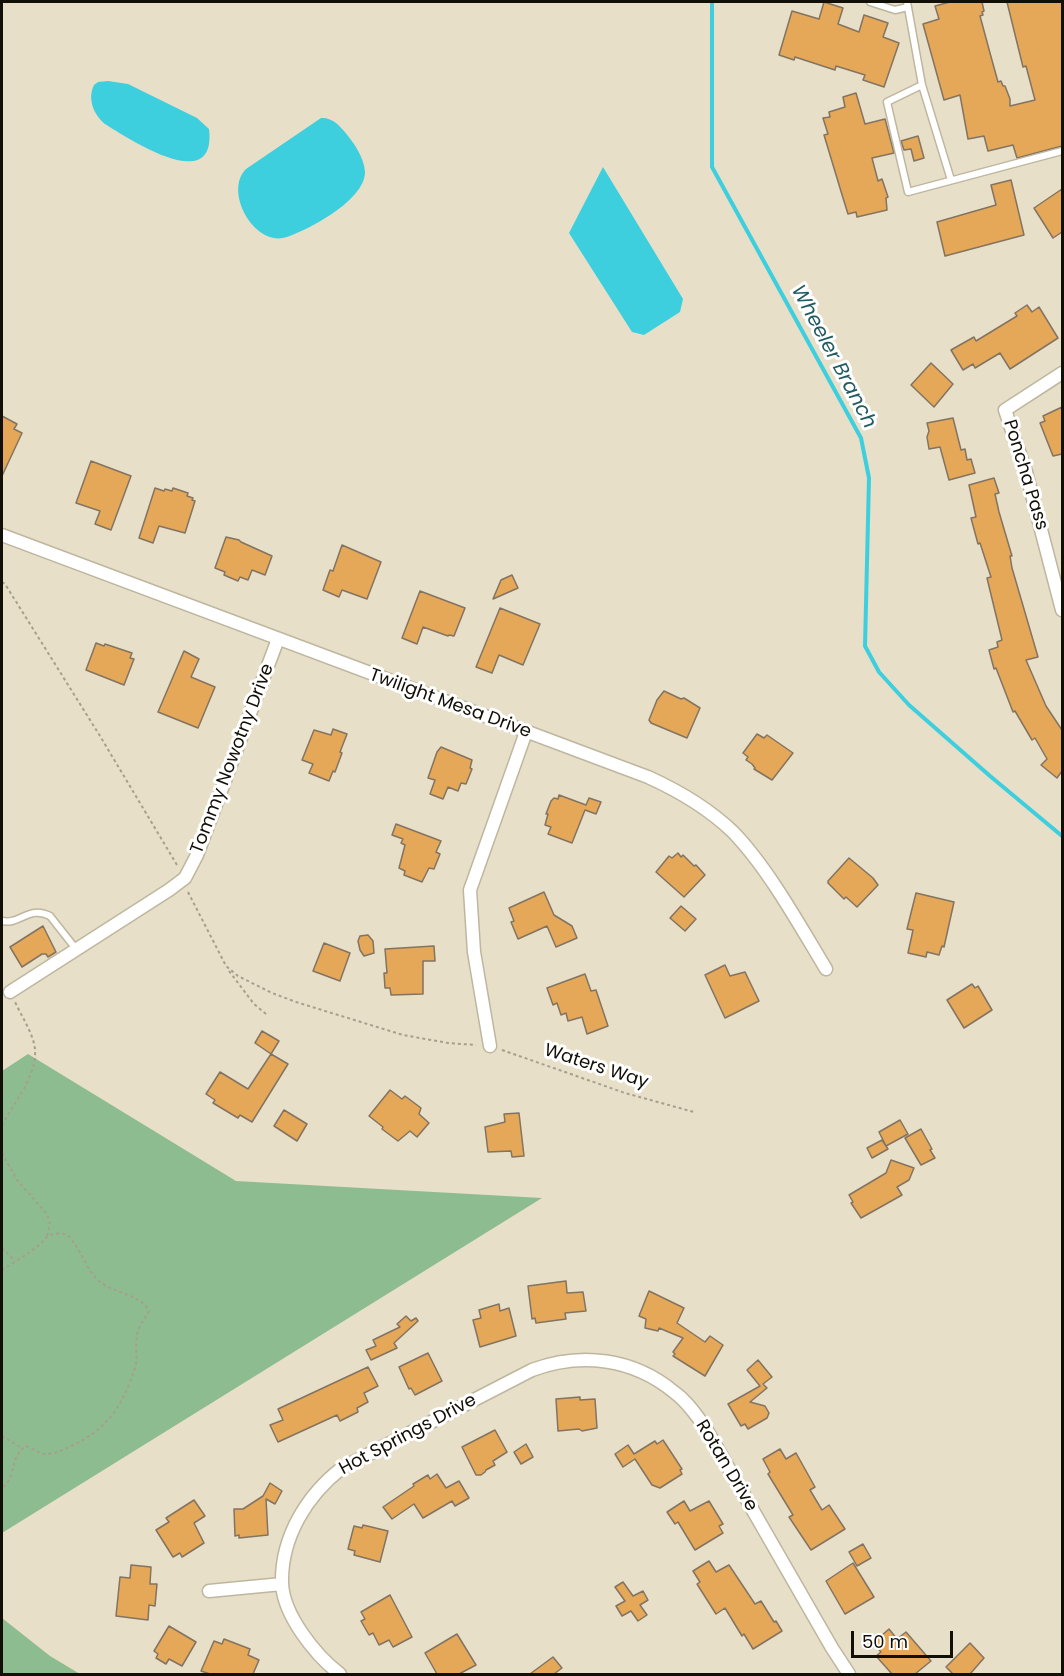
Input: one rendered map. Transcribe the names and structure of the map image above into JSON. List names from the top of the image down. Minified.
{"streets":{"street":["Poncha Pass","Twilight Mesa Drive","Tommy Nowotny Drive","Hot Springs Drive","Rotan Drive"],"path":["Waters Way"]},"crossings":[["Twilight Mesa Drive","Tommy Nowotny Drive"],["Hot Springs Drive","Rotan Drive"]],"water":["Wheeler Branch"],"scale_bar":"50 m"}
